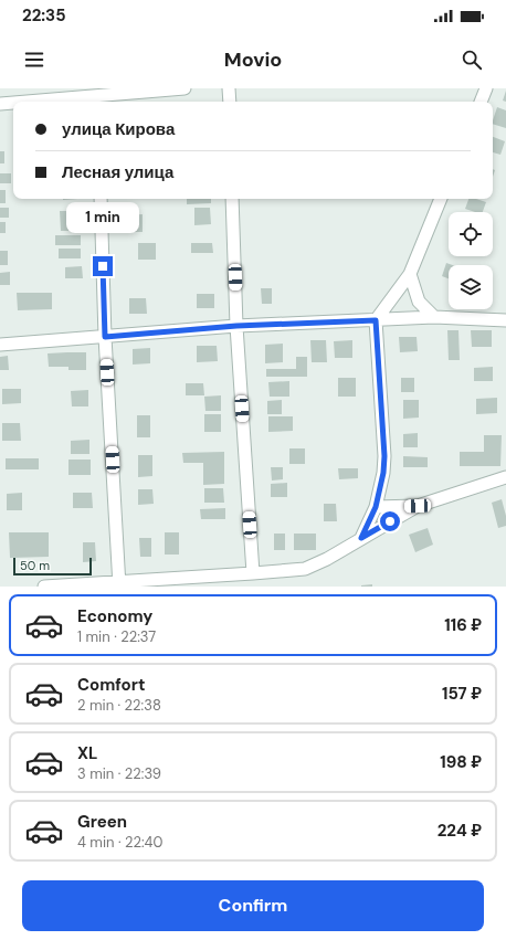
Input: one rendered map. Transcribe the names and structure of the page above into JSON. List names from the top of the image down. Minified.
{"scale_bar":"50 m","page":{"status":"22:35","header":"Movio","banner":["улица Кирова","Лесная улица"],"bubble":"1 min","scale":"50 m","list":[{"name":"Economy","note":"1 min · 22:37","value":"116 ₽"},{"name":"Comfort","note":"2 min · 22:38","value":"157 ₽"},{"name":"XL","note":"3 min · 22:39","value":"198 ₽"},{"name":"Green","note":"4 min · 22:40","value":"224 ₽"}],"buttons":"Confirm"}}
